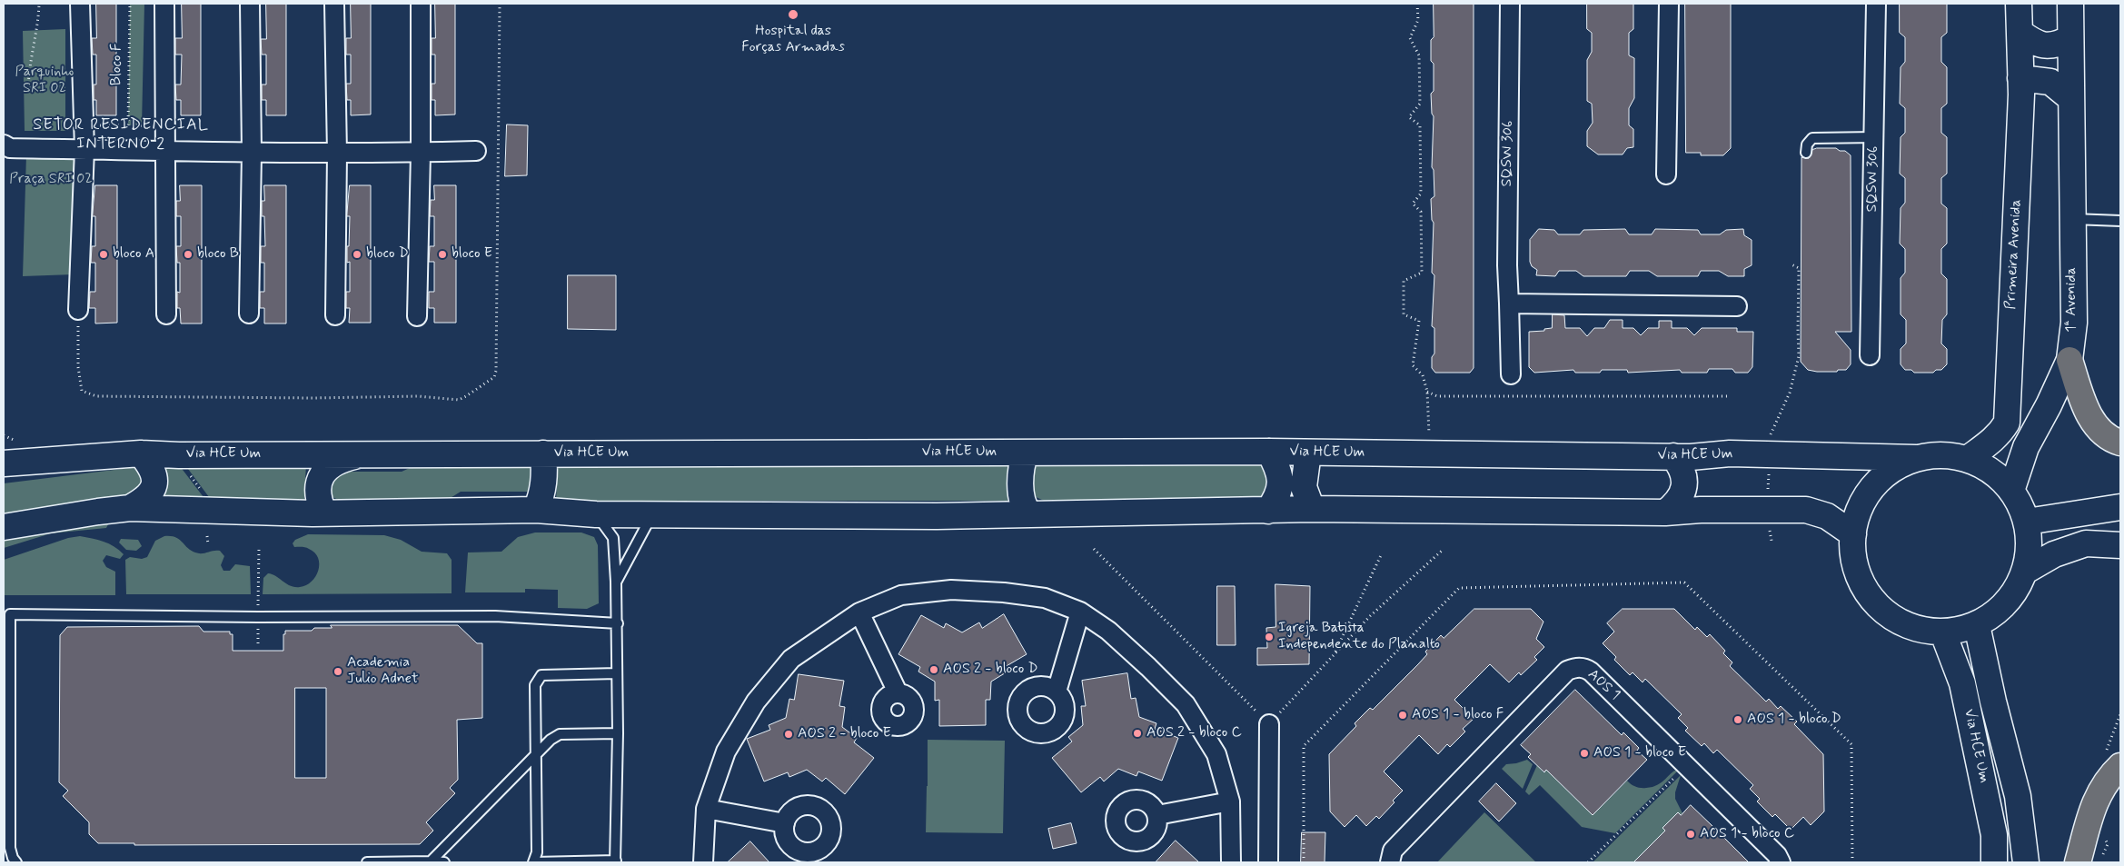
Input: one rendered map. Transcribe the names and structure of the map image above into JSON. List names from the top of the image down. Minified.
{"streets":{"main road":["Primeira Avenida","1ª Avenida","Via HCE Um"],"street":["SQSW 306","AOS 1"],"path":["Bloco F"]},"crossings":[["Primeira Avenida","Via HCE Um"],["1ª Avenida","Via HCE Um"]],"districts":["SETOR RESIDENCIAL INTERNO 2"],"parks":["Parquinho SRI 02","Praça SRI 02"],"places":["Hospital das Forças Armadas","bloco A","bloco B","bloco D","bloco E","Igreja Batista Independente do Planalto","AOS 2 - bloco D","Academia Julio Adnet","AOS 1 - bloco F","AOS 1 - bloco D","AOS 2 - bloco C","AOS 2 - bloco E","AOS 1 - bloco E","AOS 1 - bloco C"]}
